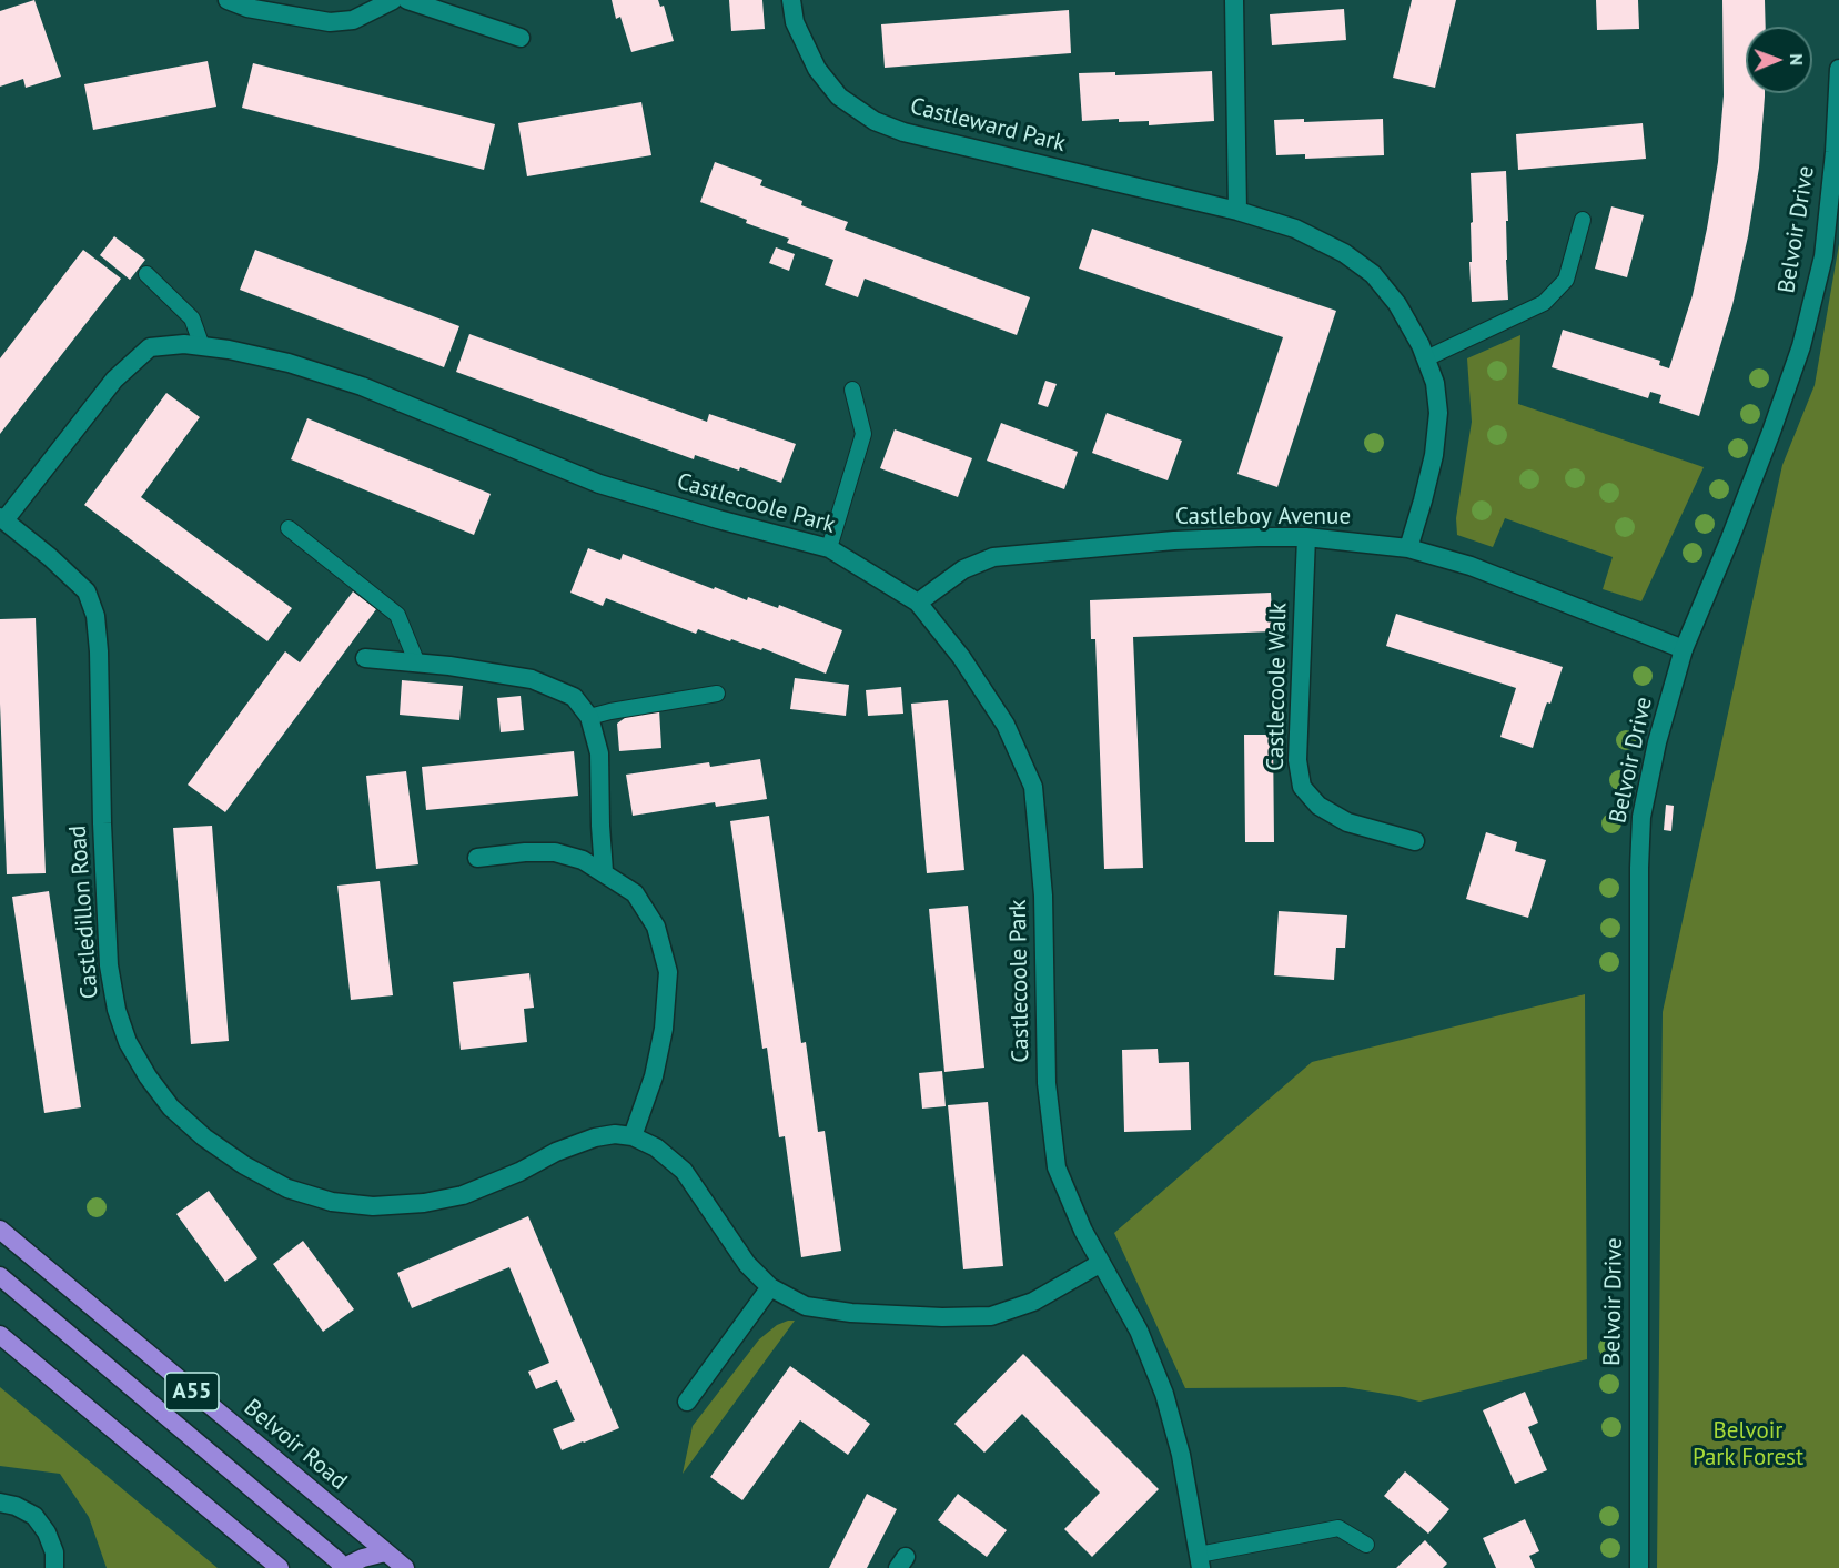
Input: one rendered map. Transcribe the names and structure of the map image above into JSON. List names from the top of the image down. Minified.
{"streets":{"highway":["A55","Belvoir Road"],"street":["Castleward Park","Belvoir Drive","Castlecoole Park","Castleboy Avenue","Castlecoole Walk","Castledillon Road"]},"crossings":[["Castleward Park","Castleboy Avenue"],["Belvoir Drive","Castleboy Avenue"],["Castlecoole Park","Castleboy Avenue"],["Castlecoole Park","Castledillon Road"],["Castleboy Avenue","Castlecoole Walk"]],"parks":["Belvoir Park Forest"],"north":"right"}
